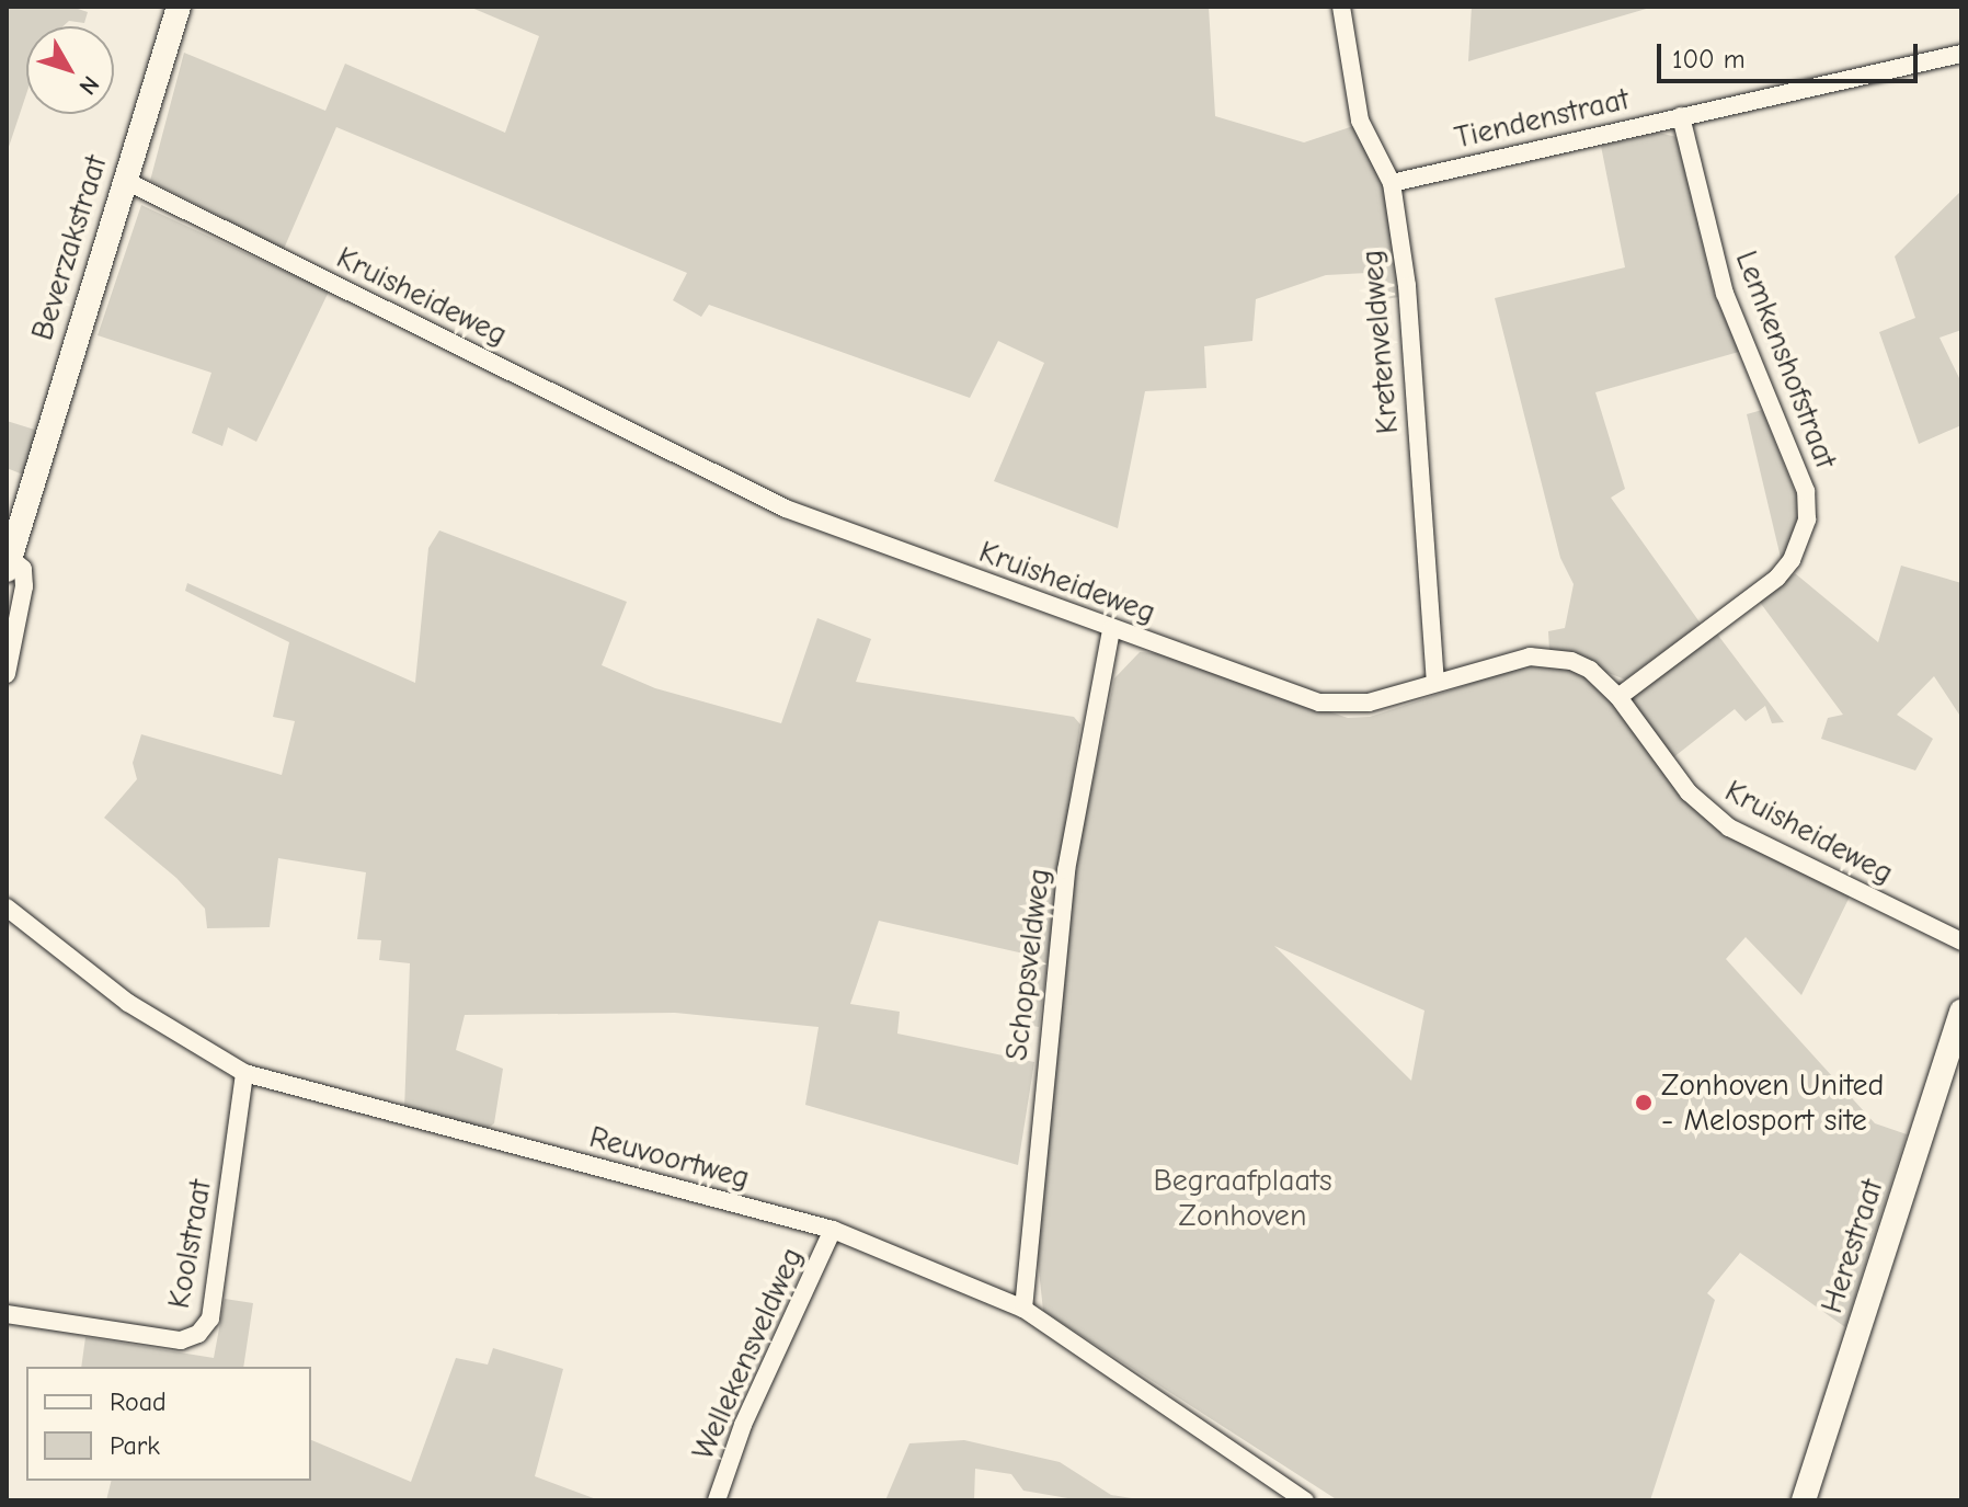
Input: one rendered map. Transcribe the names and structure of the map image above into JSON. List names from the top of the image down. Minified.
{"streets":{"street":["Tiendenstraat","Beverzakstraat","Kruisheideweg","Kretenveldweg","Lemkenshofstraat","Schopsveldweg","Reuvoortweg","Koolstraat","Herestraat","Wellekensveldweg"]},"crossings":[["Tiendenstraat","Kretenveldweg"],["Tiendenstraat","Lemkenshofstraat"],["Beverzakstraat","Kruisheideweg"],["Kruisheideweg","Kretenveldweg"],["Kruisheideweg","Lemkenshofstraat"],["Kruisheideweg","Schopsveldweg"],["Schopsveldweg","Reuvoortweg"],["Reuvoortweg","Koolstraat"],["Reuvoortweg","Wellekensveldweg"]],"parks":["Begraafplaats Zonhoven"],"places":["Zonhoven United - Melosport site"],"legend":["Road","Park"],"scale_bar":"100 m","north":"bottom right"}
